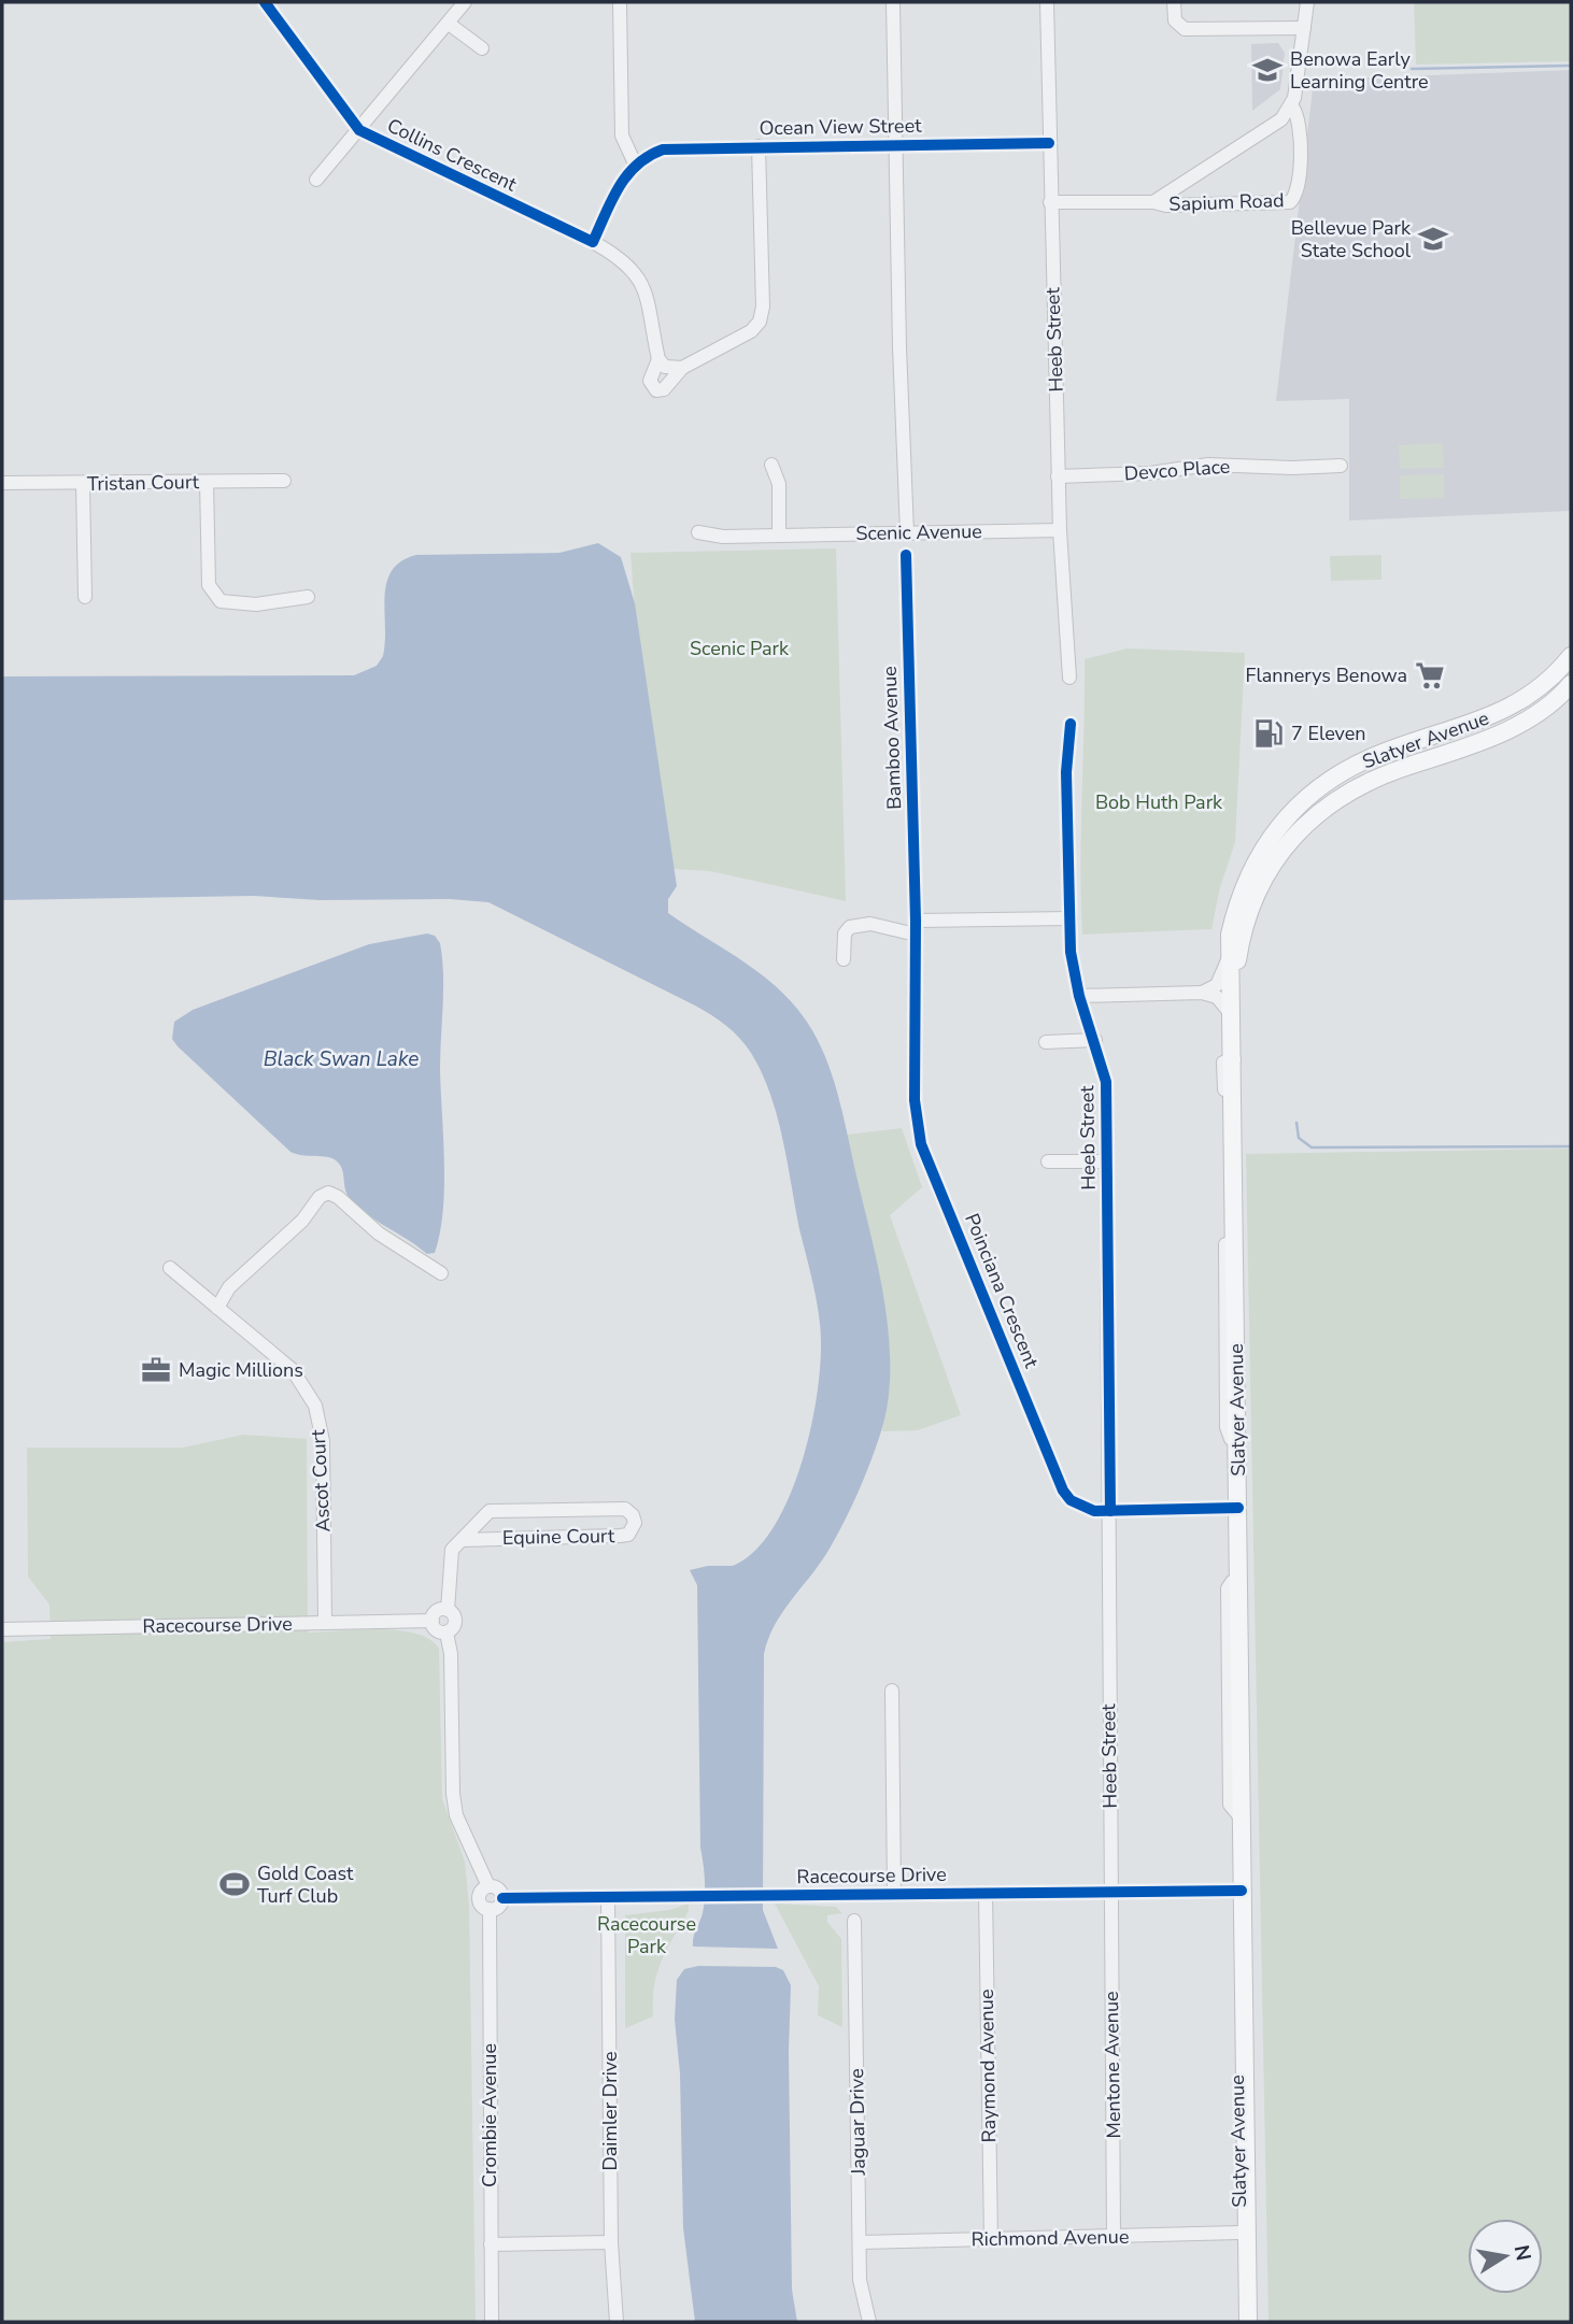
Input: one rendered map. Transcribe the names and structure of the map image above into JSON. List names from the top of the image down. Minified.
{"streets":{"main road":["Slatyer Avenue"],"street":["Ocean View Street","Collins Crescent","Sapium Road","Heeb Street","Devco Place","Tristan Court","Scenic Avenue","Bamboo Avenue","Poinciana Crescent","Ascot Court","Equine Court","Racecourse Drive","Mentone Avenue","Raymond Avenue","Daimler Drive","Crombie Avenue","Jaguar Drive","Richmond Avenue"]},"crossings":[["Ocean View Street","Collins Crescent"],["Ocean View Street","Heeb Street"],["Sapium Road","Heeb Street"],["Heeb Street","Devco Place"],["Heeb Street","Scenic Avenue"],["Heeb Street","Poinciana Crescent"],["Heeb Street","Racecourse Drive"],["Heeb Street","Mentone Avenue"],["Bamboo Avenue","Poinciana Crescent"],["Slatyer Avenue","Poinciana Crescent"],["Slatyer Avenue","Racecourse Drive"],["Slatyer Avenue","Richmond Avenue"],["Ascot Court","Racecourse Drive"],["Equine Court","Racecourse Drive"],["Racecourse Drive","Mentone Avenue"],["Racecourse Drive","Raymond Avenue"],["Racecourse Drive","Daimler Drive"],["Racecourse Drive","Crombie Avenue"],["Mentone Avenue","Richmond Avenue"],["Raymond Avenue","Richmond Avenue"],["Jaguar Drive","Richmond Avenue"]],"water":["Black Swan Lake"],"parks":["Scenic Park","Bob Huth Park","Racecourse Park"],"places":{"school or university":["Benowa Early Learning Centre","Bellevue Park State School"],"supermarket":["Flannerys Benowa"],"fuel station":["7 Eleven"],"office":["Magic Millions"],"sports":["Gold Coast Turf Club"]},"north":"right"}
